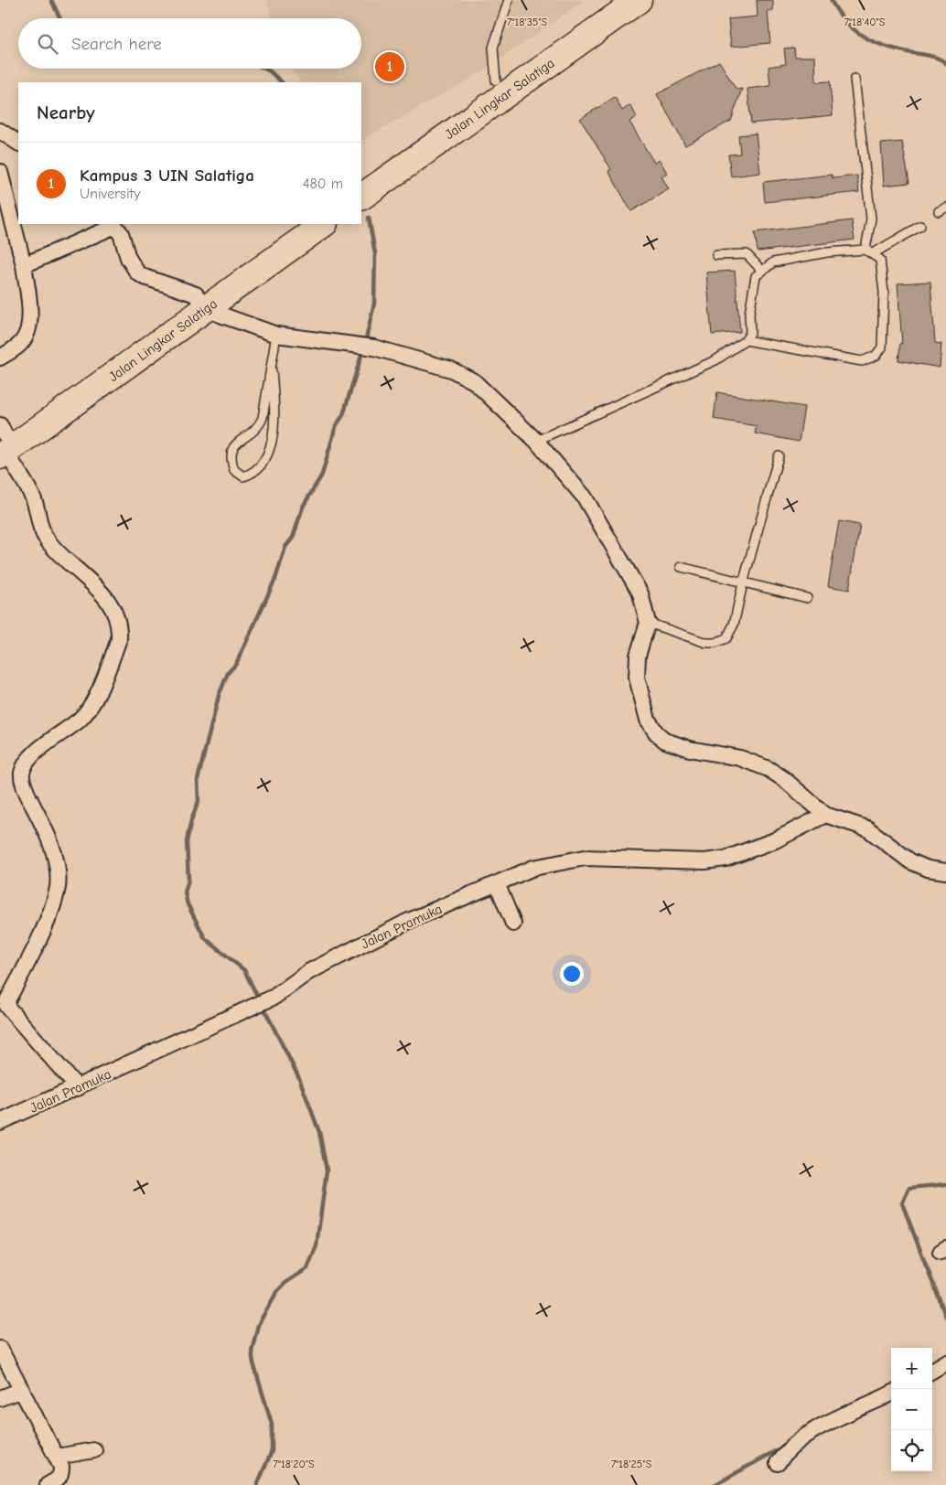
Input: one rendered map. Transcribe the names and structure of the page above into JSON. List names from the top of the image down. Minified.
{"streets":{"highway":["Jalan Lingkar Salatiga"],"street":["Jalan Pramuka"]},"page":{"search":"Search here","pins":"1","heading":"Nearby","list":[{"mark":"1","name":"Kampus 3 UIN Salatiga","note":"University","value":"480 m"}],"map_buttons":["+","−"]},"coordinates":["7°18'35\"S","7°18'40\"S","7°18'20\"S","7°18'25\"S"]}
